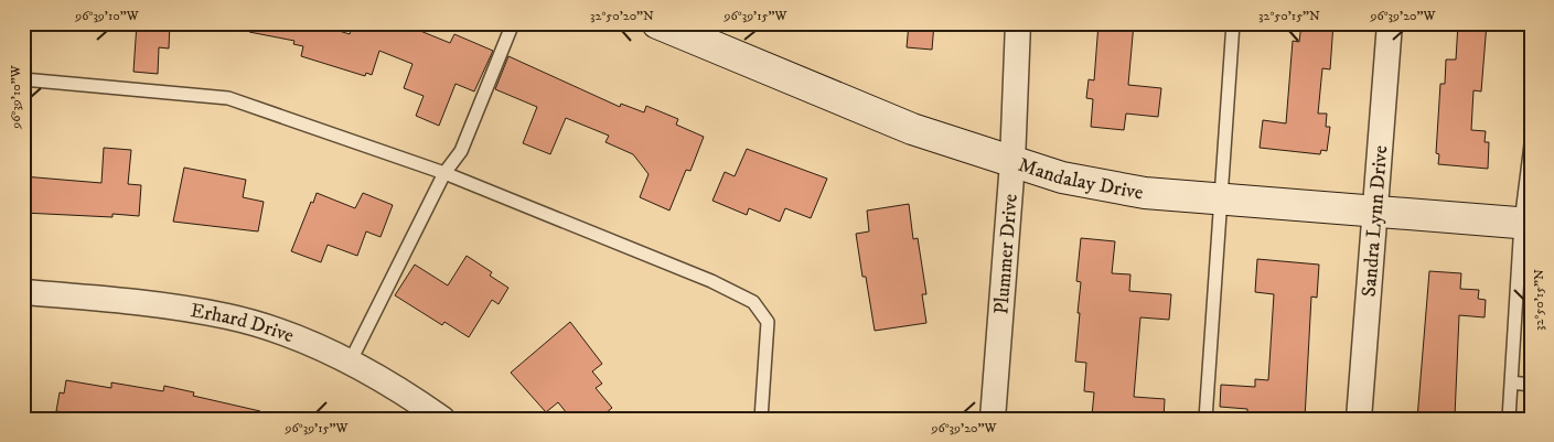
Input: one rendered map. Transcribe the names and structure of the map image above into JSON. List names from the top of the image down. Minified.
{"streets":{"street":["Mandalay Drive","Sandra Lynn Drive","Plummer Drive","Erhard Drive"]},"crossings":[["Mandalay Drive","Sandra Lynn Drive"],["Mandalay Drive","Plummer Drive"]],"coordinates":["96°39'10\"W","32°50'20\"N","96°39'15\"W","32°50'15\"N","96°39'20\"W"]}
